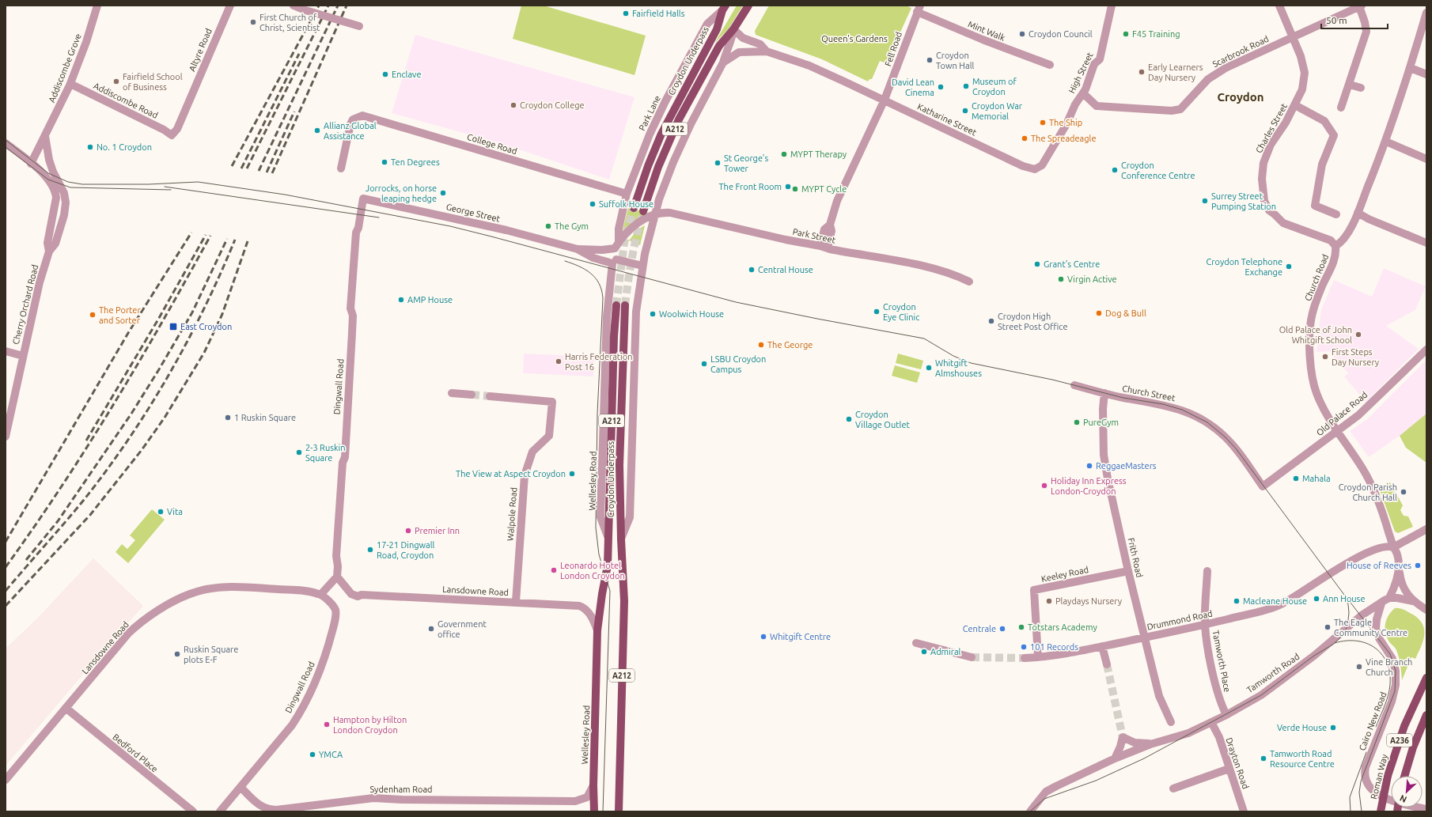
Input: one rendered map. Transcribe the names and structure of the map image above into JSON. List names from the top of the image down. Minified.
{"streets":{"main road":["Croydon Underpass","A212","Wellesley Road","A236","Roman Way"],"street":["Mint Walk","Fell Road","Altyre Road","Scarbrook Road","Addiscombe Grove","High Street","Addiscombe Road","Park Lane","Katharine Street","Charles Street","College Road","George Street","Park Street","Church Road","Cherry Orchard Road","Dingwall Road","Church Street","Old Palace Road","Walpole Road","Frith Road","Keeley Road","Lansdowne Road","Drummond Road","Tamworth Place","Tamworth Road","Cairo New Road","Bedford Place","Drayton Road","Sydenham Road"]},"crossings":[["Mint Walk","Fell Road"],["Fell Road","Katharine Street"],["Fell Road","Park Street"],["Altyre Road","Addiscombe Road"],["Scarbrook Road","High Street"],["Scarbrook Road","Charles Street"],["Croydon Underpass","Park Lane"],["Croydon Underpass","A212"],["Croydon Underpass","Wellesley Road"],["Addiscombe Grove","Addiscombe Road"],["Addiscombe Grove","Cherry Orchard Road"],["High Street","Katharine Street"],["Park Lane","College Road"],["Park Lane","George Street"],["Katharine Street","A212"],["Charles Street","Church Road"],["George Street","Dingwall Road"],["George Street","Wellesley Road"],["Church Road","Old Palace Road"],["Church Road","Drummond Road"],["Dingwall Road","Lansdowne Road"],["Dingwall Road","Sydenham Road"],["Church Street","Old Palace Road"],["Church Street","Frith Road"],["Wellesley Road","Lansdowne Road"],["Wellesley Road","Sydenham Road"],["Walpole Road","Lansdowne Road"],["Frith Road","Keeley Road"],["Frith Road","Drummond Road"],["Keeley Road","Drummond Road"],["Lansdowne Road","Bedford Place"],["Drummond Road","Tamworth Place"],["Tamworth Place","Tamworth Road"],["Tamworth Road","Cairo New Road"],["Tamworth Road","Drayton Road"]],"districts":["Croydon"],"parks":["Queen's Gardens"],"places":{"other":["Fairfield Halls","First Church of Christ, Scientist","Croydon Council","F45 Training","Croydon Town Hall","Early Learners Day Nursery","Enclave","Fairfield School of Business","Museum of Croydon","David Lean Cinema","Croydon College","Croydon War Memorial","The Ship","Allianz Global Assistance","The Spreadeagle","No. 1 Croydon","MYPT Therapy","Ten Degrees","St George's Tower","Croydon Conference Centre","The Front Room","MYPT Cycle","Jorrocks, on horse leaping hedge","Surrey Street Pumping Station","Suffolk House","The Gym","Grant's Centre","Croydon Telephone Exchange","Central House","Virgin Active","AMP House","Croydon Eye Clinic","Dog & Bull","Woolwich House","The Porter and Sorter","Croydon High Street Post Office","Old Palace of John Whitgift School","The George","First Steps Day Nursery","Harris Federation Post 16","LSBU Croydon Campus","Whitgift Almshouses","1 Ruskin Square","Croydon Village Outlet","PureGym","2-3 Ruskin Square","ReggaeMasters","The View at Aspect Croydon","Mahala","Holiday Inn Express London-Croydon","Croydon Parish Church Hall","Vita","Premier Inn","17-21 Dingwall Road, Croydon","House of Reeves","Leonardo Hotel London Croydon","Ann House","Playdays Nursery","Macleane House","Totstars Academy","The Eagle Community Centre","Government office","Centrale","Whitgift Centre","101 Records","Admiral","Ruskin Square plots E-F","Vine Branch Church","Hampton by Hilton London Croydon","Verde House","YMCA","Tamworth Road Resource Centre"],"transit":["East Croydon"]},"scale_bar":"50 m","north":"bottom left"}
